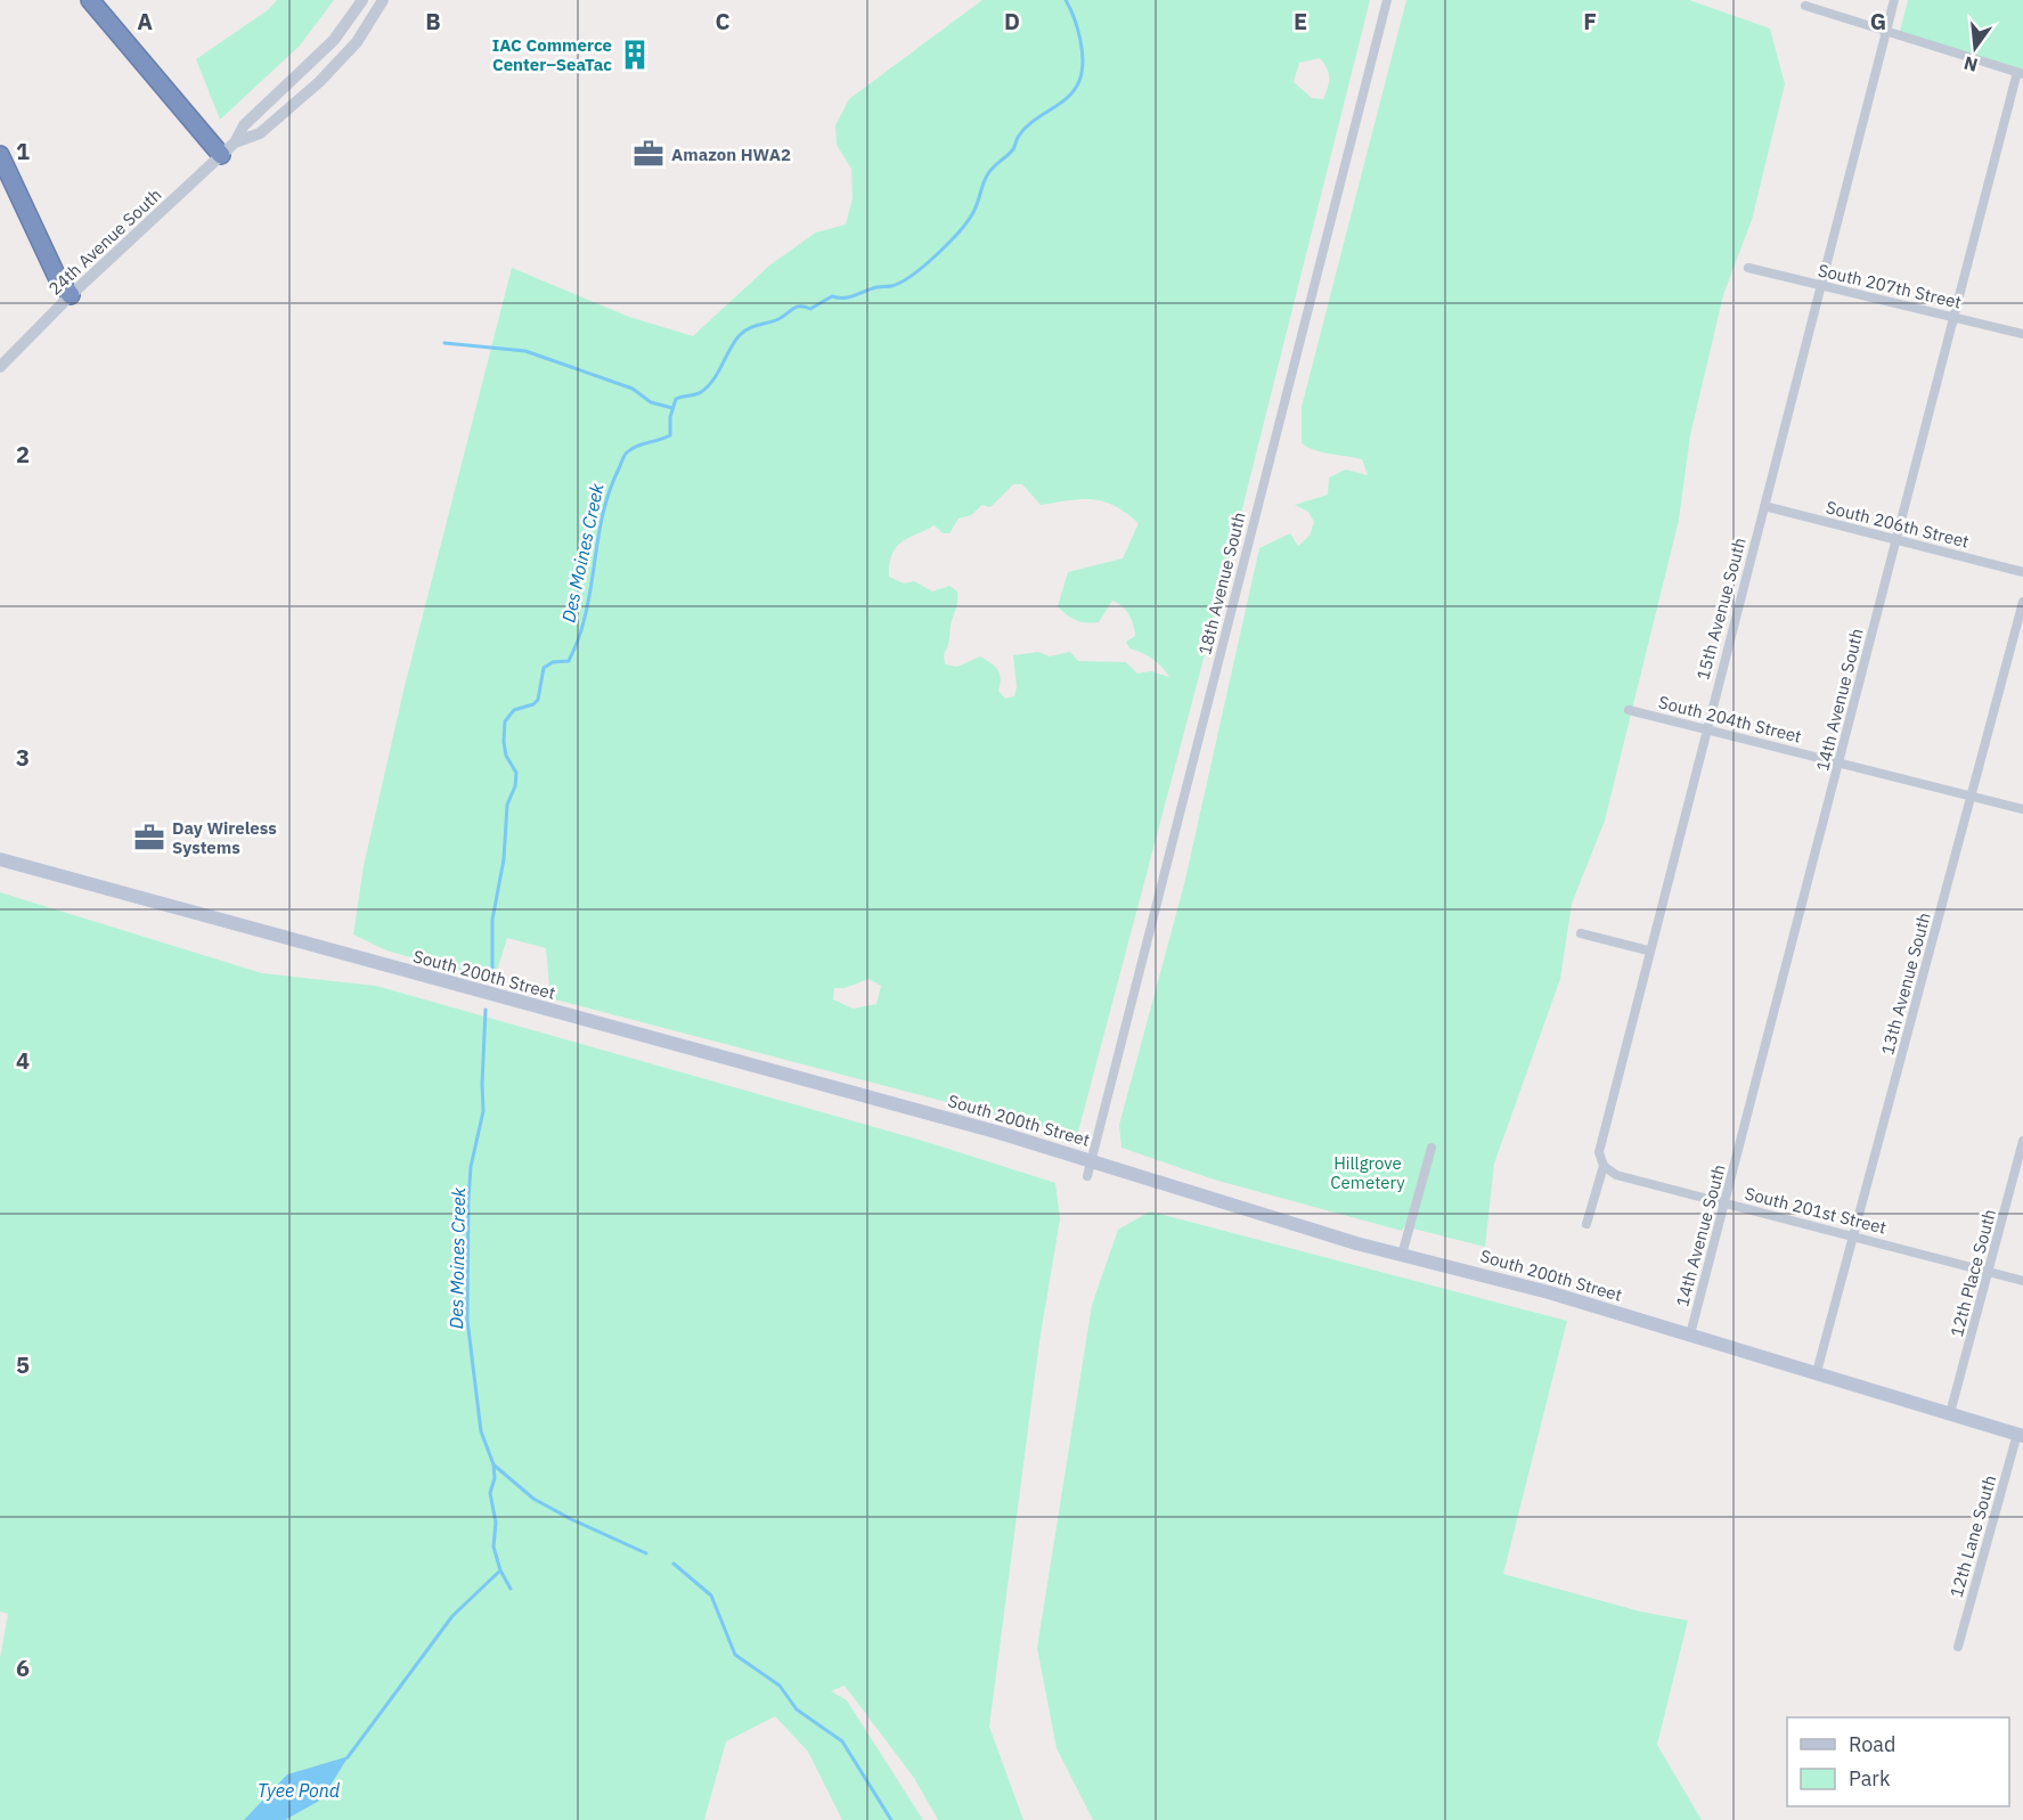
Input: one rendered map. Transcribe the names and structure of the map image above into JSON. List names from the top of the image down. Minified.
{"streets":{"main road":["South 200th Street"],"street":["24th Avenue South","South 207th Street","South 206th Street","18th Avenue South","15th Avenue South","14th Avenue South","South 204th Street","13th Avenue South","South 201st Street","12th Place South","12th Lane South"]},"crossings":[["South 207th Street","15th Avenue South"],["South 207th Street","14th Avenue South"],["South 206th Street","15th Avenue South"],["South 206th Street","14th Avenue South"],["18th Avenue South","South 200th Street"],["15th Avenue South","South 204th Street"],["15th Avenue South","South 201st Street"],["14th Avenue South","South 204th Street"],["14th Avenue South","South 200th Street"],["14th Avenue South","South 201st Street"],["South 204th Street","13th Avenue South"],["South 200th Street","13th Avenue South"],["South 200th Street","12th Place South"],["South 200th Street","12th Lane South"],["13th Avenue South","South 201st Street"],["South 201st Street","12th Place South"]],"water":["Des Moines Creek","Tyee Pond"],"parks":["Hillgrove Cemetery"],"places":{"building":["IAC Commerce Center–SeaTac"],"office":["Amazon HWA2","Day Wireless Systems"]},"legend":["Road","Park"],"north":"bottom","grid":{"columns":["A","B","C","D","E","F","G"],"rows":["1","2","3","4","5","6"]}}
